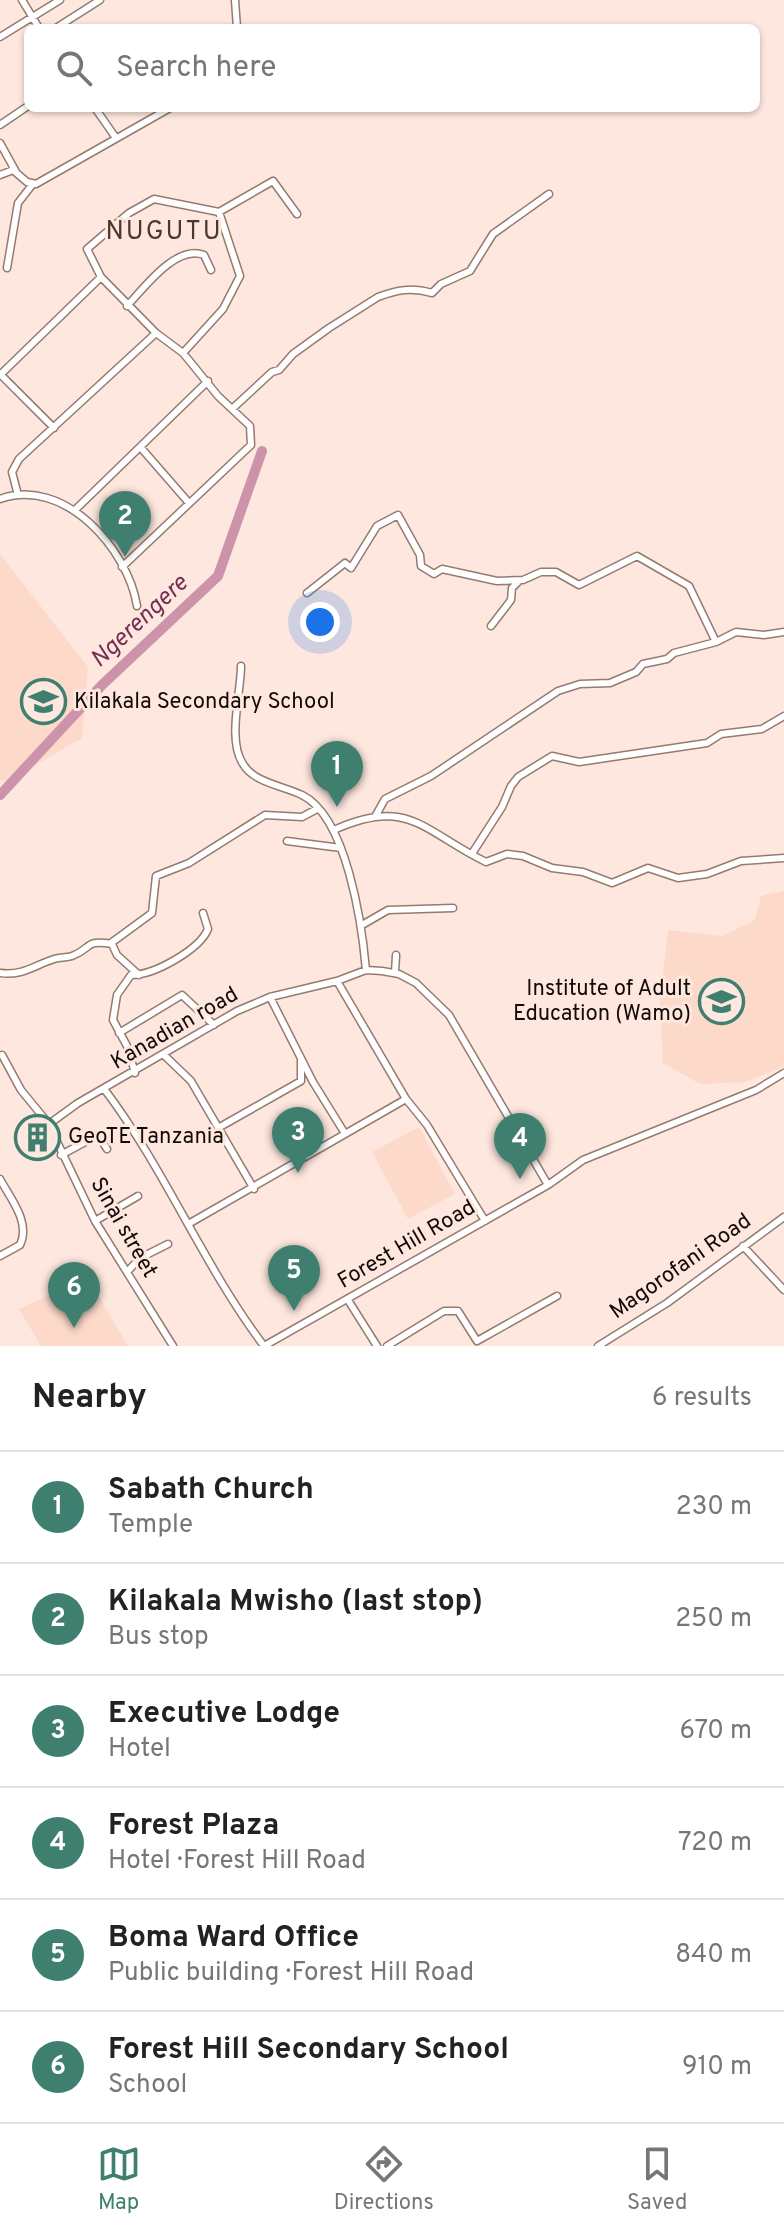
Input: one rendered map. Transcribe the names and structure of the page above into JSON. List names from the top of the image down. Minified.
{"streets":{"street":["Kanadian road","Sinai street","Forest Hill Road","Magorofani Road"]},"crossings":[["Kanadian road","Sinai street"],["Kanadian road","Forest Hill Road"]],"districts":["NUGUTU"],"water":["Ngerengere"],"places":{"school or university":["Kilakala Secondary School","Institute of Adult Education (Wamo)"],"building":["GeoTE Tanzania"]},"page":{"search":"Search here","pins":["2","1","3","4","5","6"],"heading":["Nearby","6 results"],"list":[{"mark":"1","name":"Sabath Church","note":"Temple","value":"230 m"},{"mark":"2","name":"Kilakala Mwisho (last stop)","note":"Bus stop","value":"250 m"},{"mark":"3","name":"Executive Lodge","note":"Hotel","value":"670 m"},{"mark":"4","name":"Forest Plaza","note":"Hotel · Forest Hill Road","value":"720 m"},{"mark":"5","name":"Boma Ward Office","note":"Public building · Forest Hill Road","value":"840 m"},{"mark":"6","name":"Forest Hill Secondary School","note":"School","value":"910 m"}],"nav":["Map","Directions","Saved"]}}
